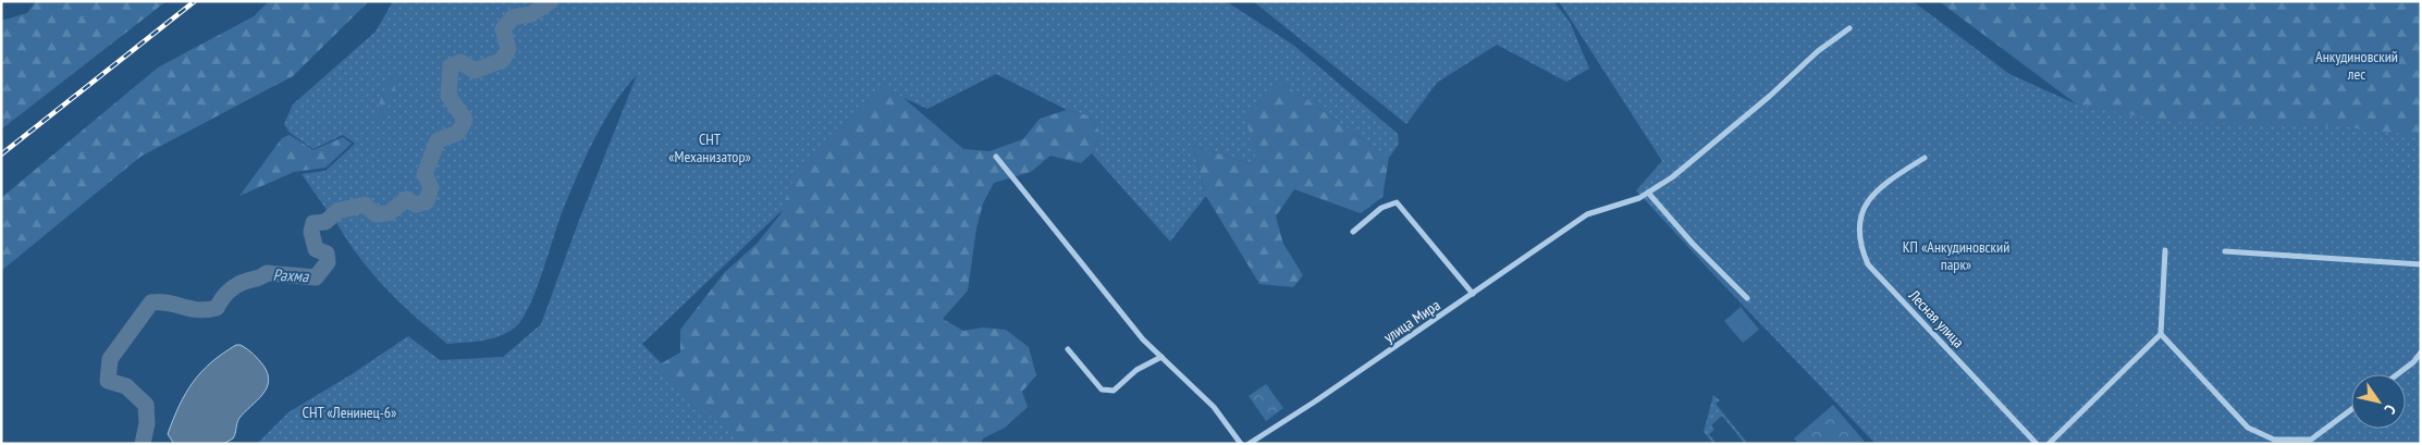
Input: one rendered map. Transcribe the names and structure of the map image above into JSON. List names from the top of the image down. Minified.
{"streets":{"street":["Лесная улица","улица Мира"]},"water":["Рахма"],"parks":["Анкудиновский лес","СНТ «Механизатор»","КП «Анкудиновский парк»","СНТ «Ленинец-6»"],"north":"bottom right"}
